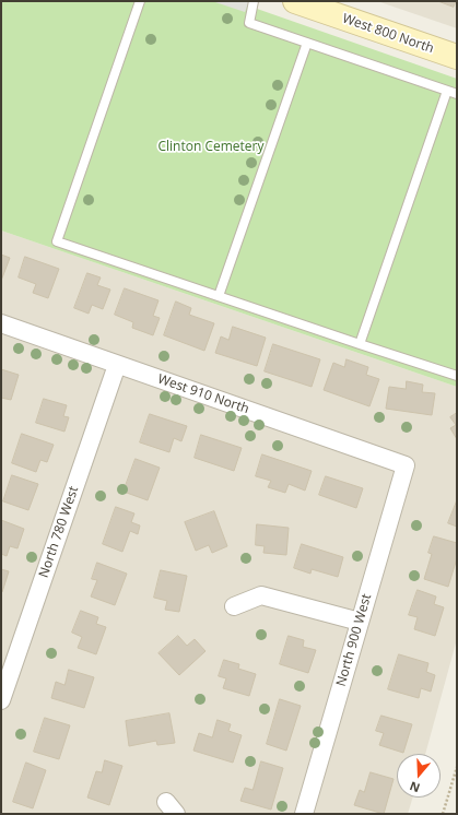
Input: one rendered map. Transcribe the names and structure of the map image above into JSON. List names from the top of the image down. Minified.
{"streets":{"street":["West 800 North","West 910 North","North 780 West","North 900 West"]},"crossings":[["West 910 North","North 780 West"],["West 910 North","North 900 West"]],"parks":["Clinton Cemetery"],"north":"bottom"}
